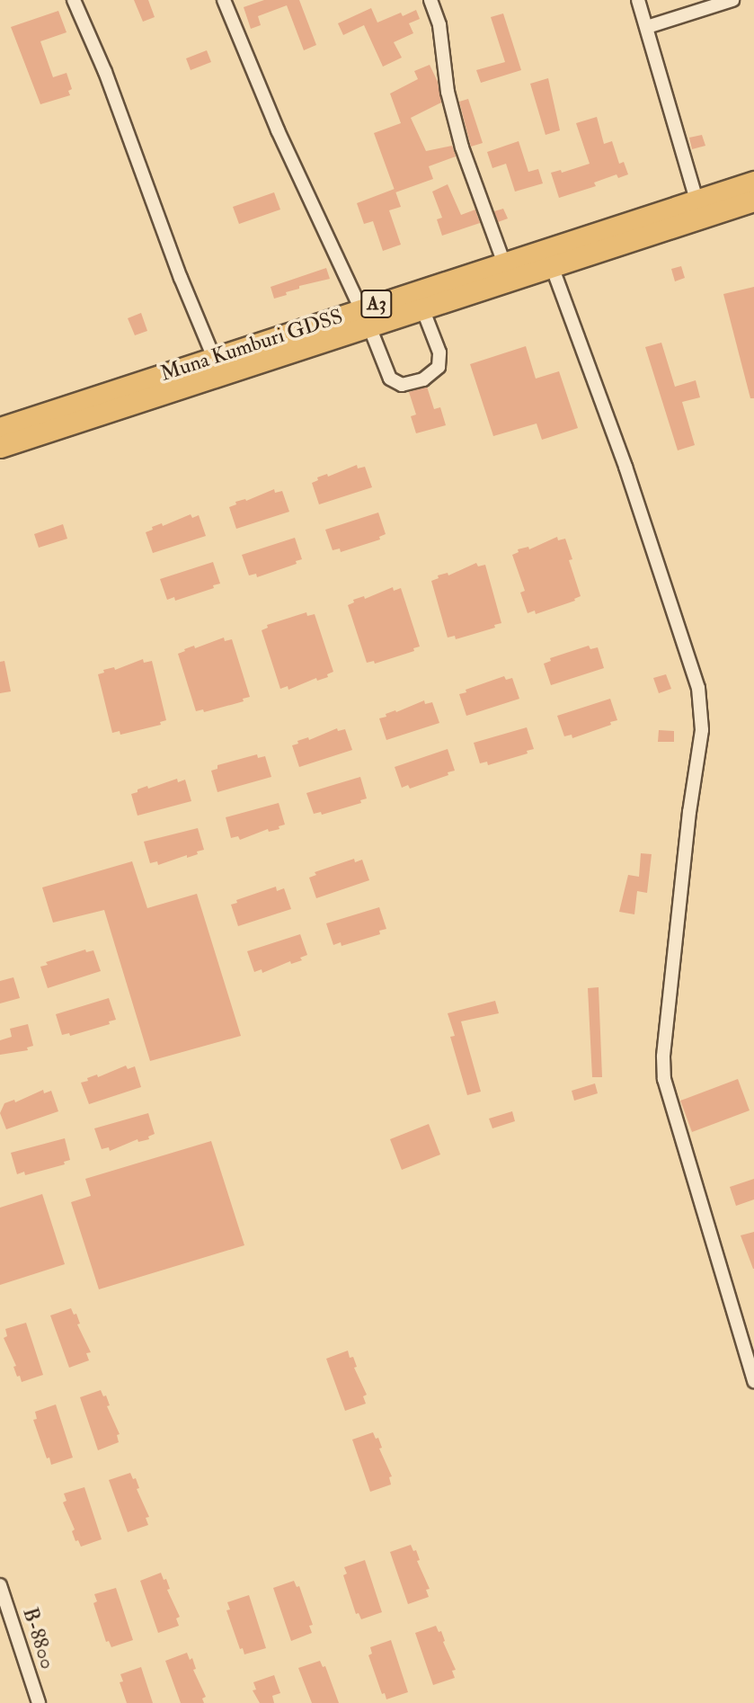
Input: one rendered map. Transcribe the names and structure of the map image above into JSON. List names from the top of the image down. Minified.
{"streets":{"highway":["A3","Muna Kumburi GDSS"],"street":["B-8800"]}}
